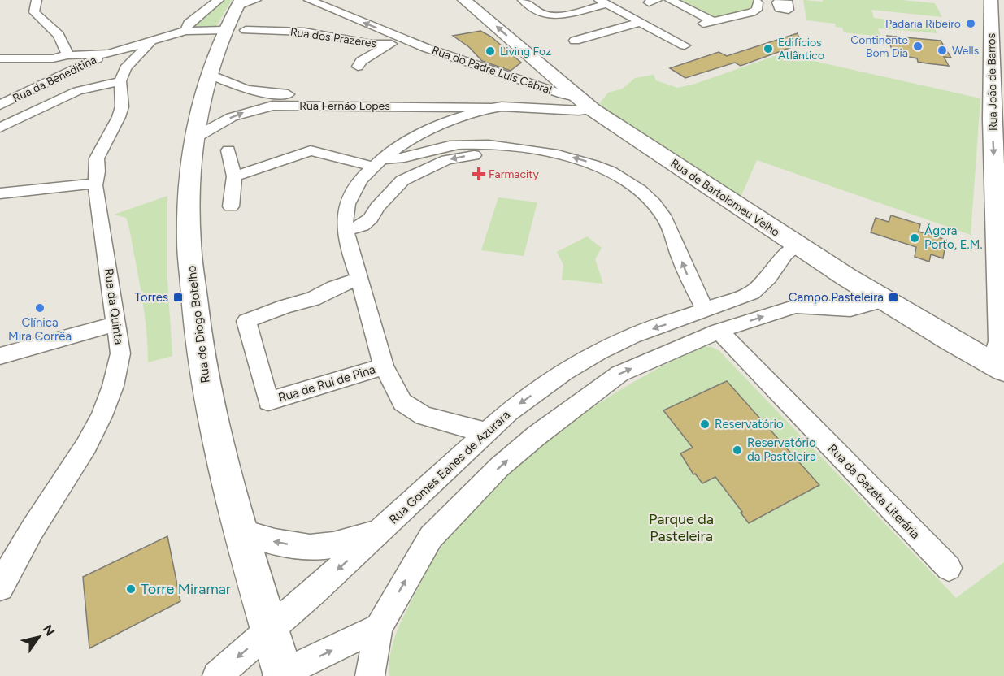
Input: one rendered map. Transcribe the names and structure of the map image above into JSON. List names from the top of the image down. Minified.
{"streets":{"street":["Rua dos Prazeres","Rua do Padre Luís Cabral","Rua da Beneditina","Rua João de Barros","Rua Fernão Lopes","Rua de Bartolomeu Velho","Rua da Quinta","Rua de Diogo Botelho","Rua de Rui de Pina","Rua Gomes Eanes de Azurara","Rua da Gazeta Literária"]},"crossings":[["Rua do Padre Luís Cabral","Rua de Bartolomeu Velho"],["Rua João de Barros","Rua de Bartolomeu Velho"],["Rua Fernão Lopes","Rua de Bartolomeu Velho"],["Rua Fernão Lopes","Rua de Diogo Botelho"],["Rua Fernão Lopes","Rua de Rui de Pina"],["Rua de Bartolomeu Velho","Rua Gomes Eanes de Azurara"],["Rua de Diogo Botelho","Rua Gomes Eanes de Azurara"],["Rua de Rui de Pina","Rua Gomes Eanes de Azurara"]],"one_way":["Rua do Padre Luís Cabral","Rua João de Barros"],"parks":["Parque da Pasteleira"],"places":{"other":["Padaria Ribeiro","Continente Bom Dia","Edifícios Atlântico","Wells","Living Foz","Ágora Porto, E.M.","Clínica Mira Corrêa","Reservatório","Reservatório da Pasteleira","Torre Miramar"],"health":["Farmacity"],"transit":["Torres","Campo Pasteleira"]},"north":"top right"}
